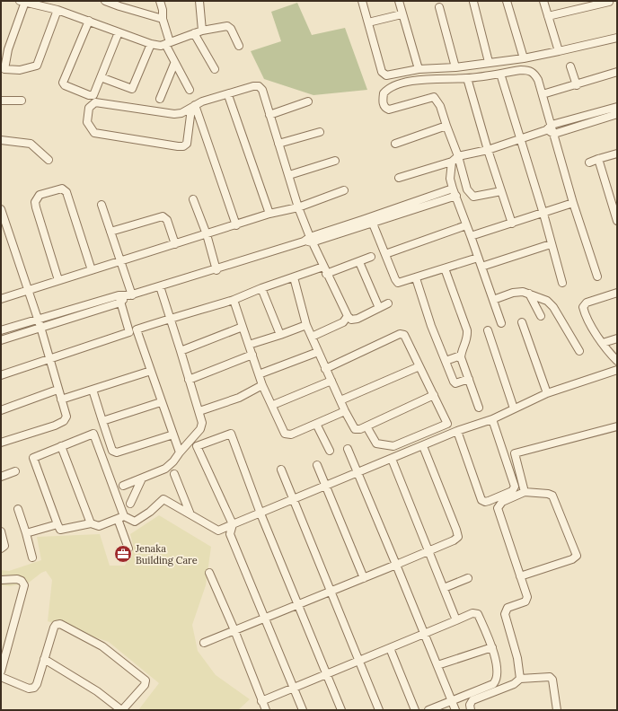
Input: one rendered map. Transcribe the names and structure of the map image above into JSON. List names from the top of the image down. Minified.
{"places":{"office":["Jenaka Building Care"]}}
